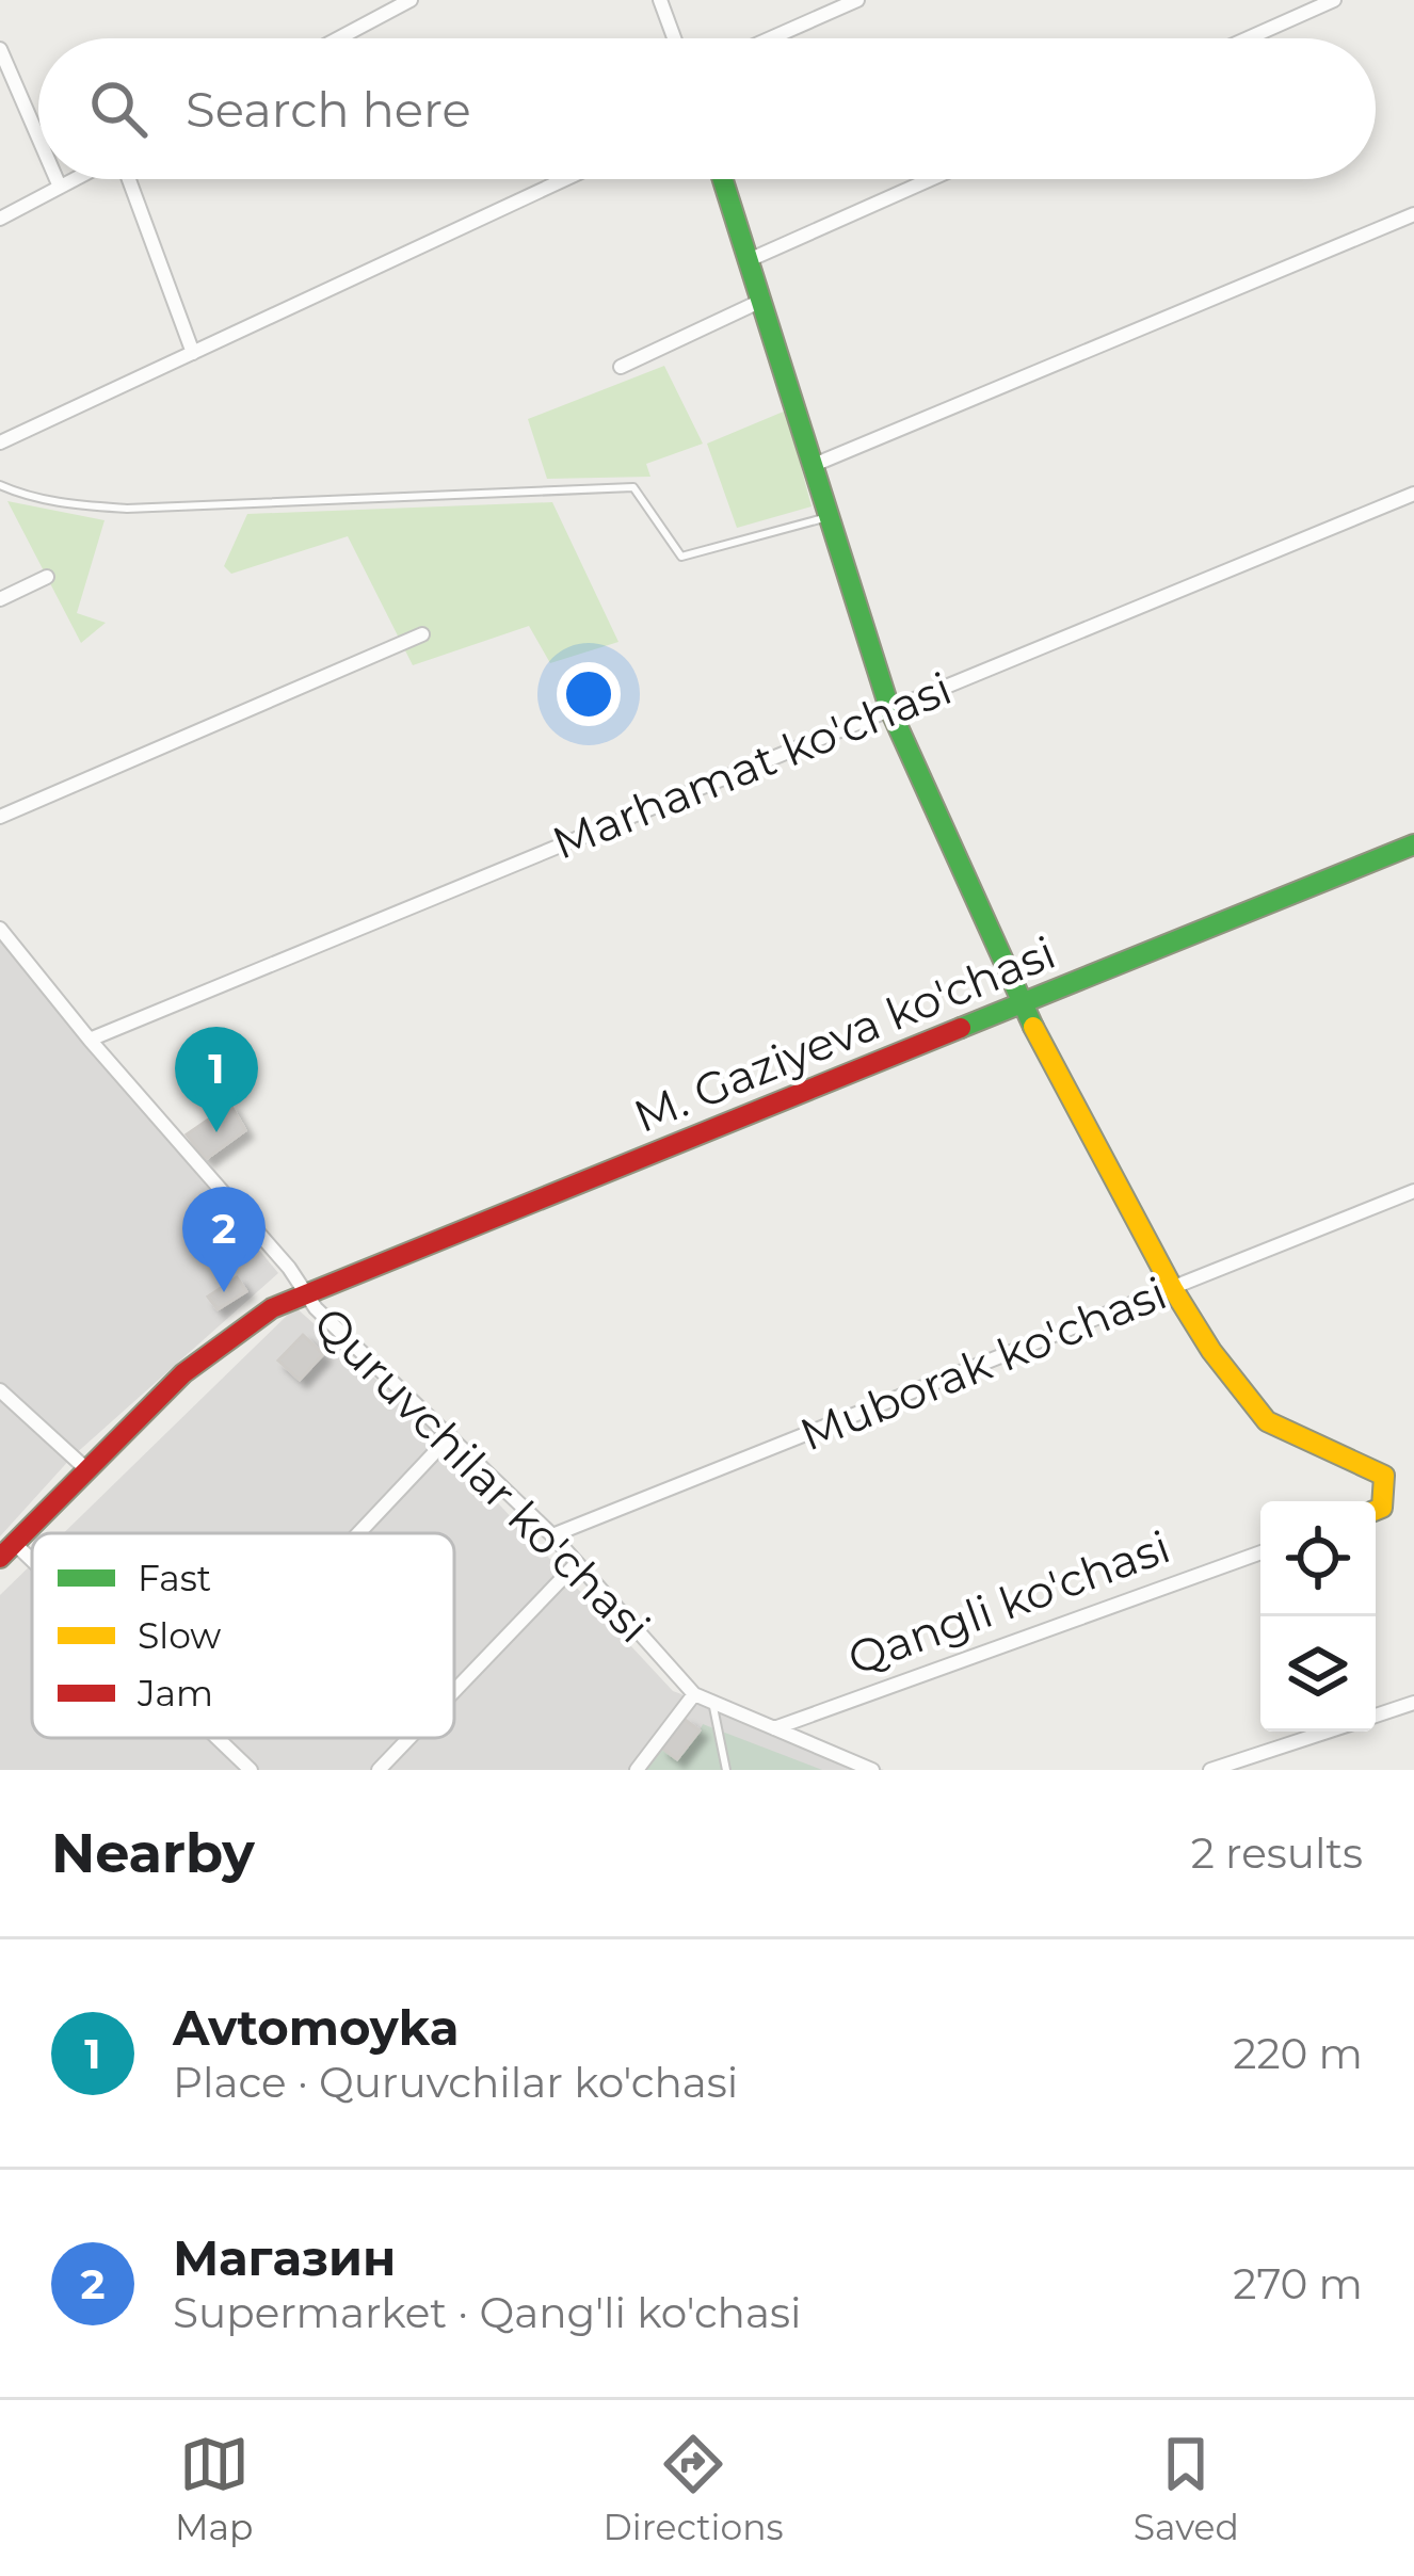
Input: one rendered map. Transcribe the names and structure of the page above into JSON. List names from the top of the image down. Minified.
{"streets":{"street":["Marhamat ko'chasi","M. Gaziyeva ko'chasi","Muborak ko'chasi","Quruvchilar ko'chasi","Qangli ko'chasi"]},"crossings":[["Marhamat ko'chasi","Quruvchilar ko'chasi"],["M. Gaziyeva ko'chasi","Quruvchilar ko'chasi"],["Muborak ko'chasi","Quruvchilar ko'chasi"],["Quruvchilar ko'chasi","Qangli ko'chasi"]],"legend":["Fast","Slow","Jam"],"page":{"search":"Search here","pins":["1","2"],"heading":["Nearby","2 results"],"list":[{"mark":"1","name":"Avtomoyka","note":"Place · Quruvchilar ko'chasi","value":"220 m"},{"mark":"2","name":"Магазин","note":"Supermarket · Qang'li ko'chasi","value":"270 m"}],"nav":["Map","Directions","Saved"]}}
